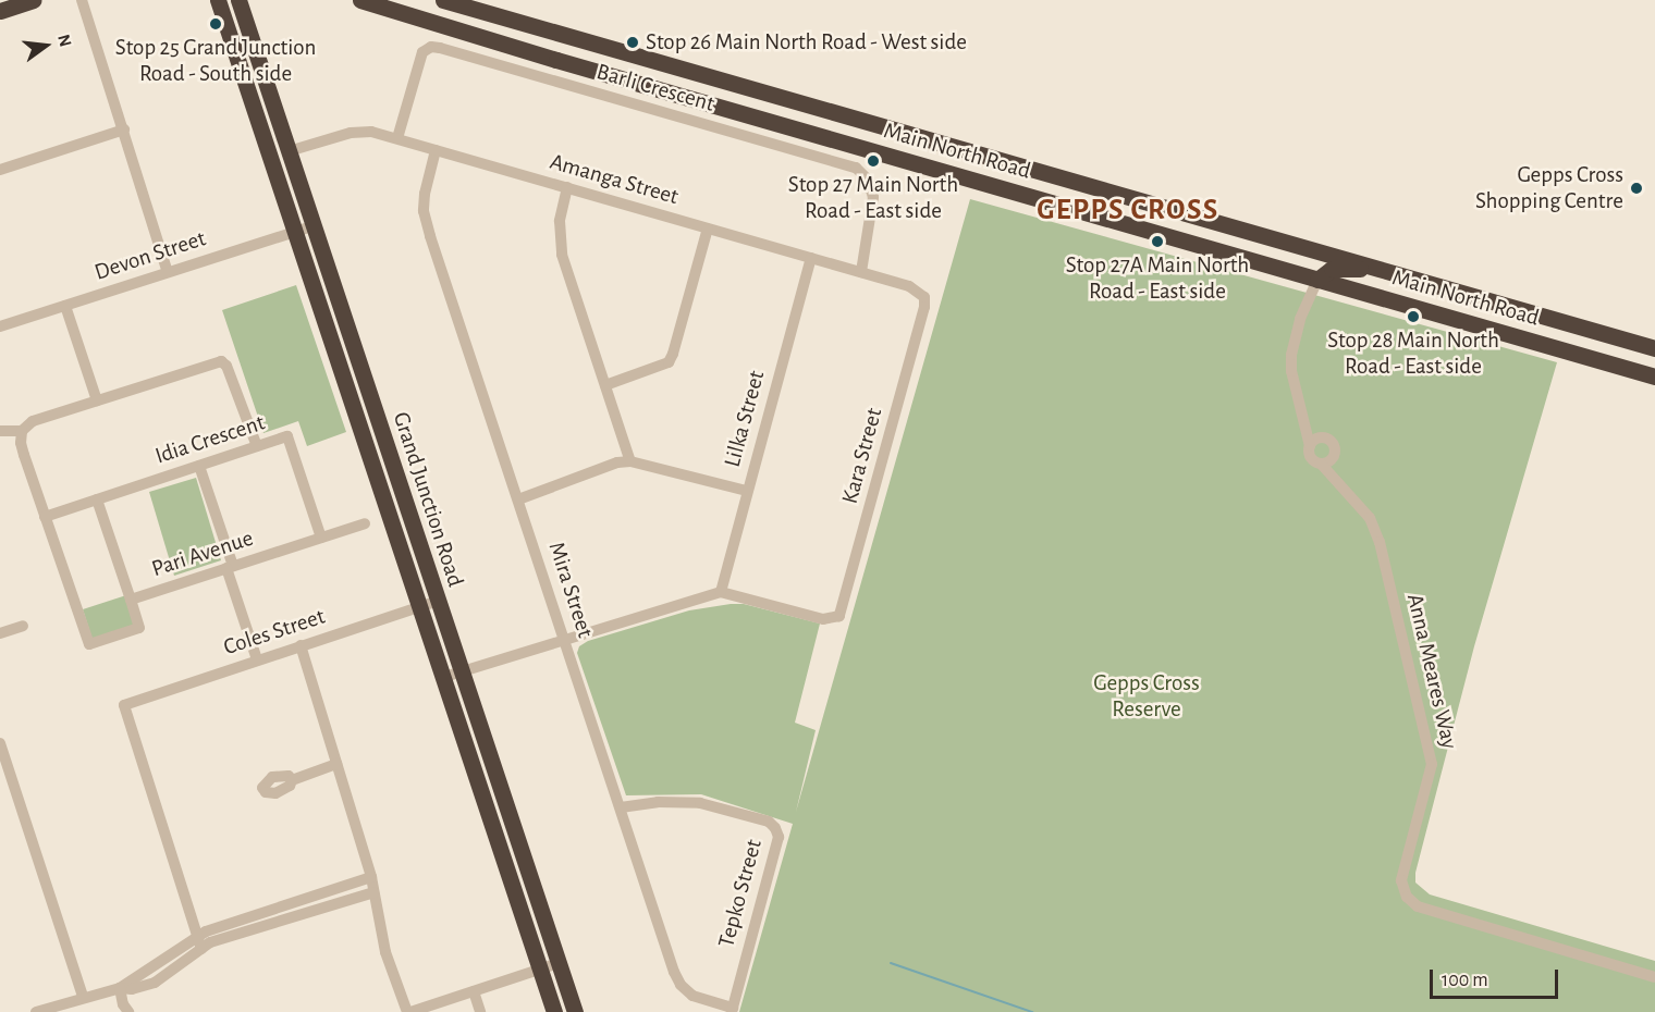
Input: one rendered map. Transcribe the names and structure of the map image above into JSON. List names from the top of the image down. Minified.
{"streets":{"highway":["Main North Road","Grand Junction Road"],"street":["Barli Crescent","Amanga Street","Devon Street","Lilka Street","Idia Crescent","Kara Street","Pari Avenue","Mira Street","Coles Street","Anna Meares Way","Tepko Street"]},"crossings":[["Barli Crescent","Amanga Street"],["Amanga Street","Lilka Street"],["Amanga Street","Kara Street"],["Amanga Street","Grand Junction Road"],["Amanga Street","Mira Street"],["Devon Street","Grand Junction Road"],["Lilka Street","Kara Street"],["Idia Crescent","Pari Avenue"],["Grand Junction Road","Coles Street"],["Mira Street","Tepko Street"]],"districts":["GEPPS CROSS"],"parks":["Gepps Cross Reserve"],"places":["Stop 25 Grand Junction Road - South side","Stop 26 Main North Road - West side","Stop 27 Main North Road - East side","Gepps Cross Shopping Centre","Stop 27A Main North Road - East side","Stop 28 Main North Road - East side"],"scale_bar":"100 m","north":"right"}
